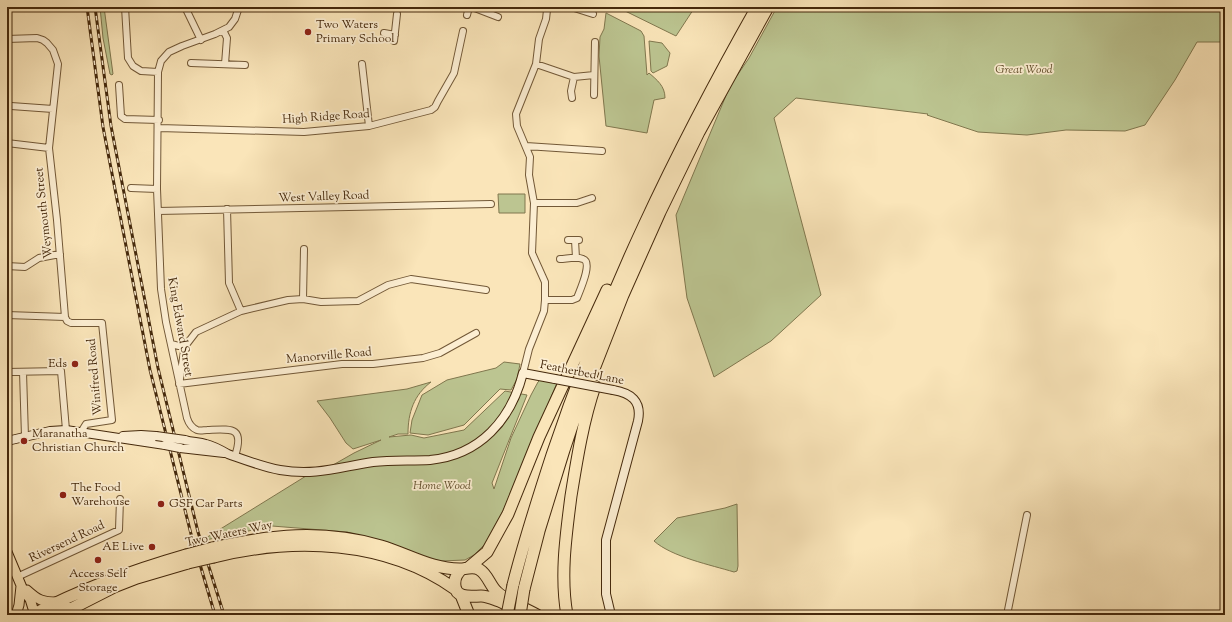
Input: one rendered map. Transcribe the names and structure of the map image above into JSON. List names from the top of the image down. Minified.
{"streets":{"highway":["Two Waters Way"],"street":["High Ridge Road","West Valley Road","Weymouth Street","King Edward Street","Manorville Road","Featherbed Lane","Winifred Road","Riversend Road"]},"crossings":[["High Ridge Road","King Edward Street"],["West Valley Road","King Edward Street"],["Weymouth Street","Winifred Road"],["King Edward Street","Manorville Road"],["King Edward Street","Featherbed Lane"],["Featherbed Lane","Winifred Road"]],"parks":["Great Wood","Home Wood"],"places":["Two Waters Primary School","Eds","Maranatha Christian Church","The Food Warehouse","GSF Car Parts","AE Live","Access Self Storage"]}
